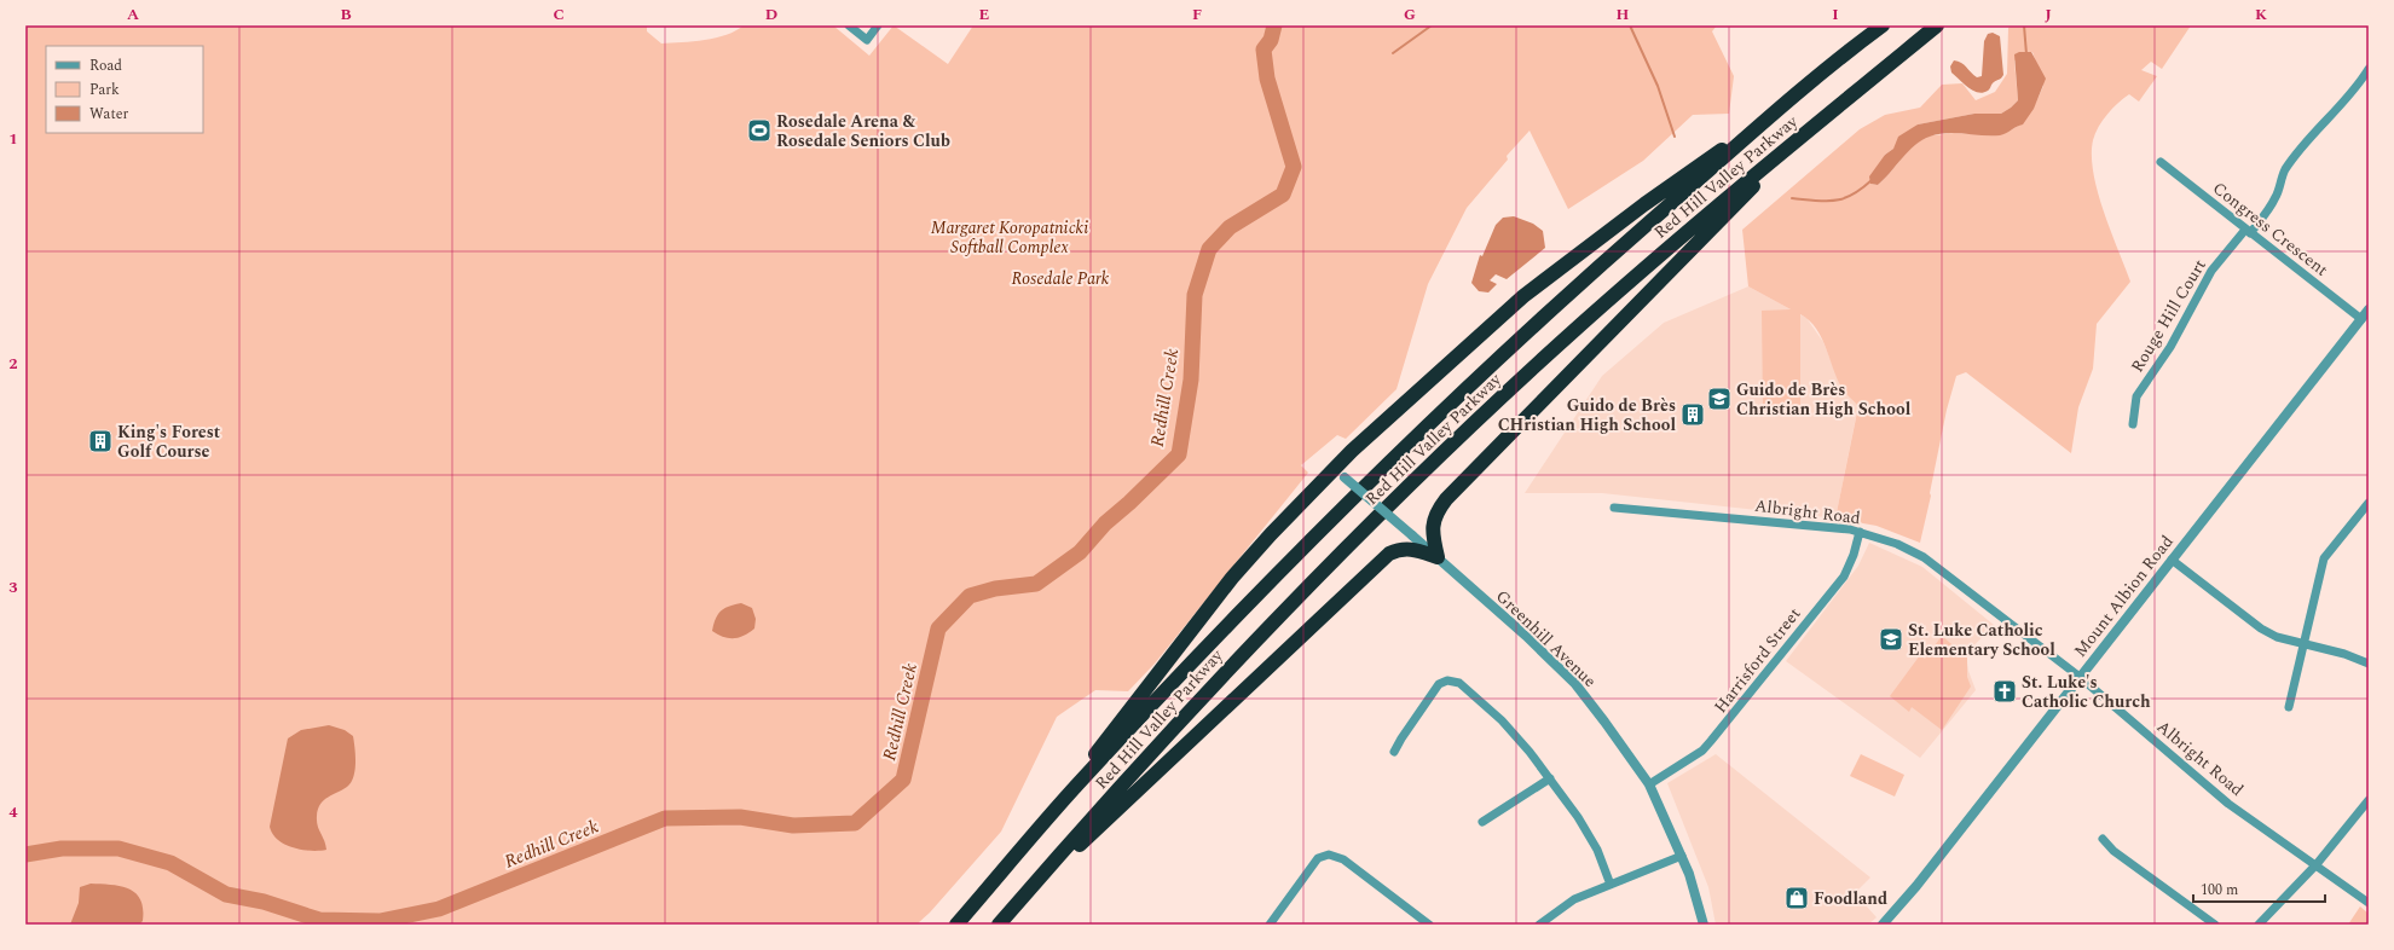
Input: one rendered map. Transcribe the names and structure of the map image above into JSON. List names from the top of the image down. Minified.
{"streets":{"highway":["Red Hill Valley Parkway"],"street":["Congress Crescent","Rouge Hill Court","Albright Road","Mount Albion Road","Greenhill Avenue","Harrisford Street"]},"crossings":[["Congress Crescent","Rouge Hill Court"],["Congress Crescent","Mount Albion Road"],["Albright Road","Mount Albion Road"],["Albright Road","Harrisford Street"],["Greenhill Avenue","Harrisford Street"]],"water":["Redhill Creek"],"parks":["Margaret Koropatnicki Softball Complex","Rosedale Park"],"places":{"sports":["Rosedale Arena & Rosedale Seniors Club"],"school or university":["Guido de Brès Christian High School","St. Luke Catholic Elementary School"],"building":["Guido de Brès CHristian High School","King's Forest Golf Course"],"church":["St. Luke's Catholic Church"],"shop":["Foodland"]},"legend":["Road","Park","Water"],"scale_bar":"100 m","grid":{"columns":["A","B","C","D","E","F","G","H","I","J","K"],"rows":["1","2","3","4"]}}
